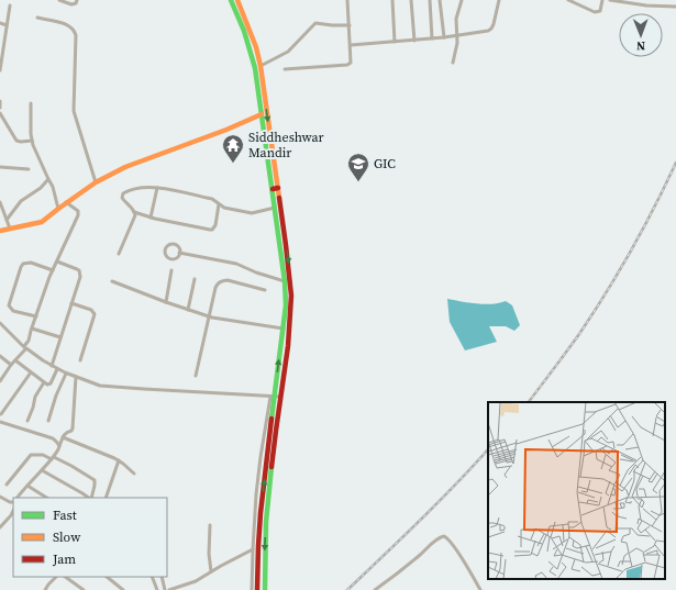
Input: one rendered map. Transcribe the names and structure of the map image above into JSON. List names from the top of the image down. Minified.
{"places":{"temple":["Siddheshwar Mandir"],"school or university":["GIC"]},"legend":["Fast","Slow","Jam"],"north":"bottom"}
